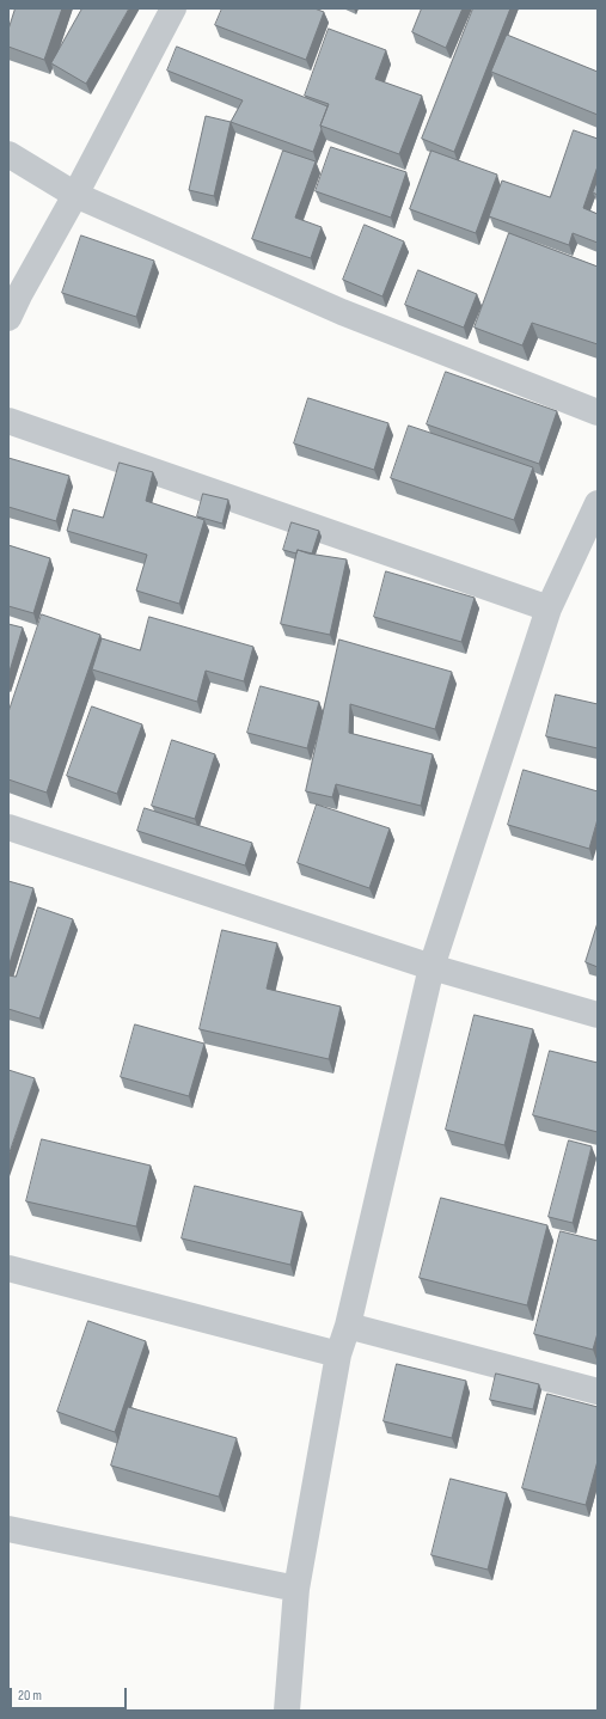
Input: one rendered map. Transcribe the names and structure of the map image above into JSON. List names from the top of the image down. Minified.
{"scale_bar":"20 m"}
